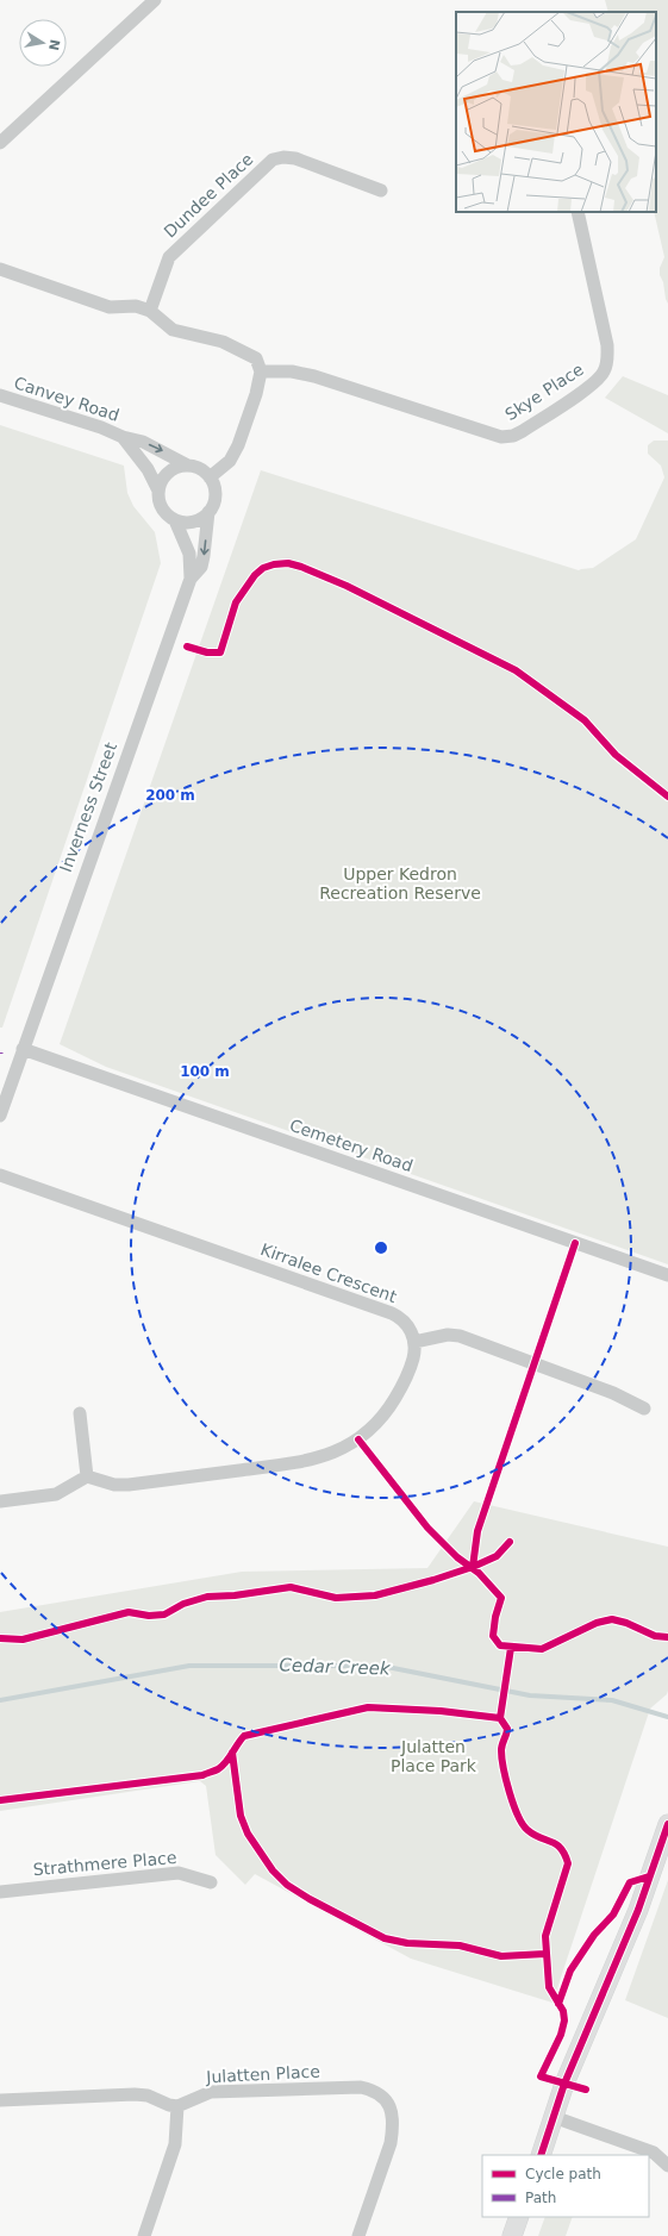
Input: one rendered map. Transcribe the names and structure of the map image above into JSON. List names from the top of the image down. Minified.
{"streets":{"street":["Dundee Place","Skye Place","Canvey Road","Inverness Street","Cemetery Road","Kirralee Crescent","Strathmere Place","Julatten Place"]},"crossings":[["Canvey Road","Inverness Street"],["Inverness Street","Cemetery Road"]],"water":["Cedar Creek"],"parks":["Upper Kedron Recreation Reserve","Julatten Place Park"],"legend":["Cycle path","Path"],"north":"right","rings":["200 m","100 m"]}
